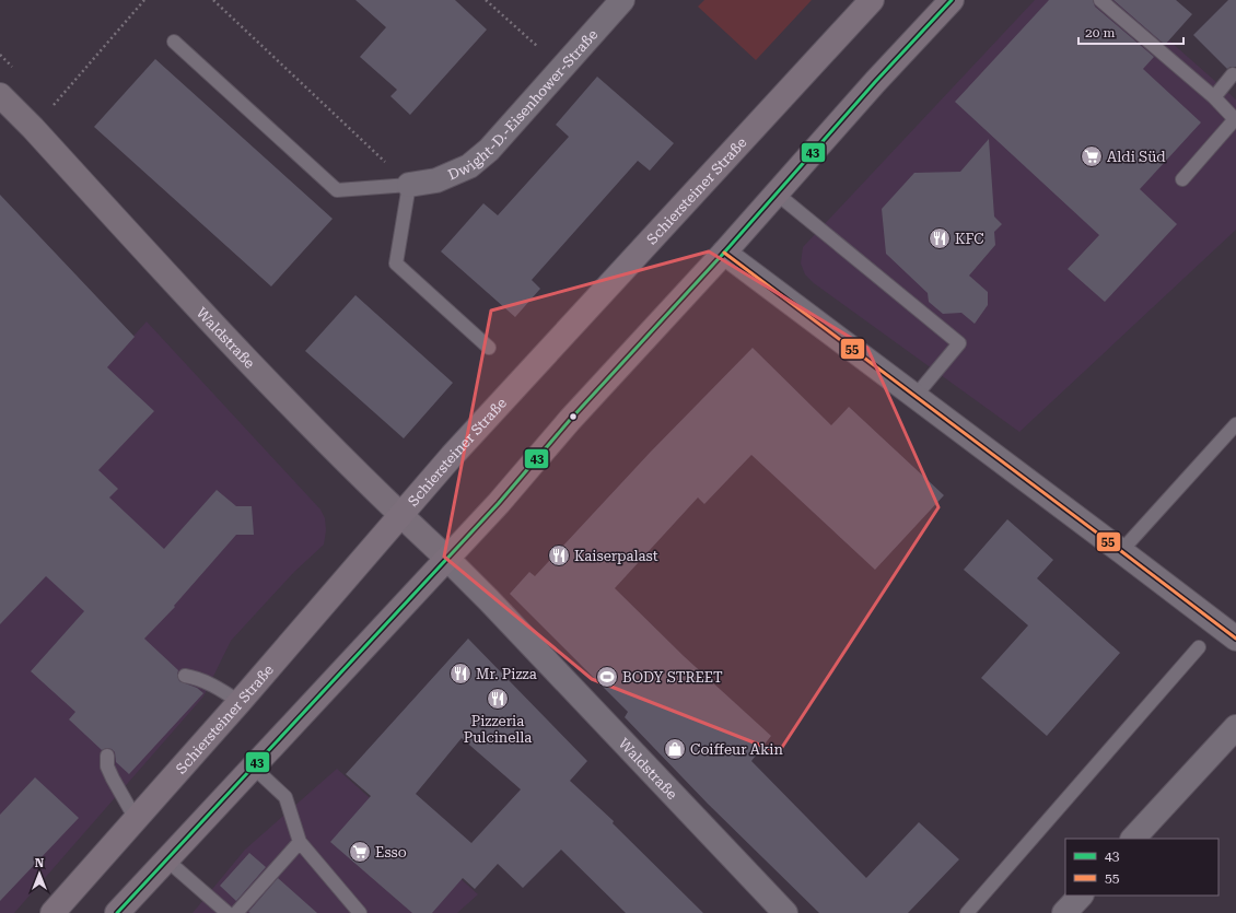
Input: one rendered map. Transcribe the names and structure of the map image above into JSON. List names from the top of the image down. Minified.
{"streets":{"main road":["Schiersteiner Straße"],"street":["Dwight-D.-Eisenhower-Straße","Waldstraße"]},"crossings":[["Schiersteiner Straße","Waldstraße"]],"places":{"supermarket":["Aldi Süd","Esso"],"restaurant":["KFC","Kaiserpalast","Mr. Pizza","Pizzeria Pulcinella"],"sports":["BODY STREET"],"shop":["Coiffeur Akin"]},"lines":["transit line 43","transit line 55"],"legend":["43","55"],"scale_bar":"20 m","north":"top"}
